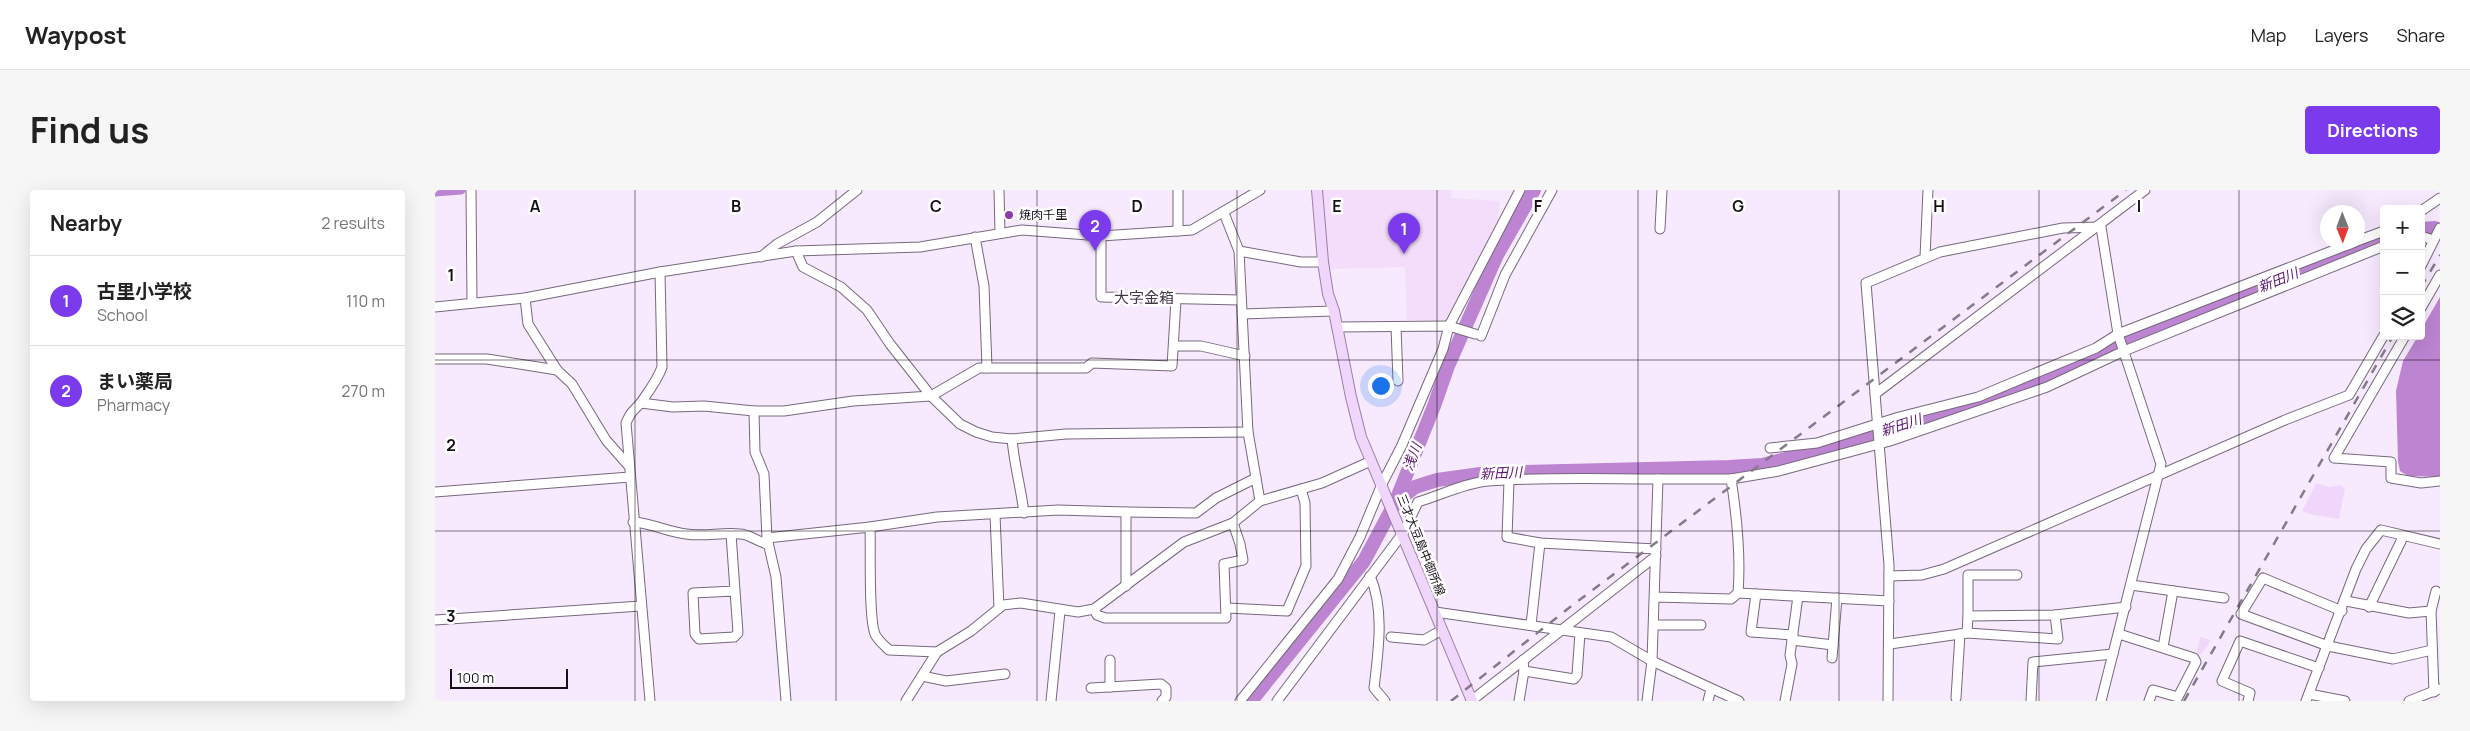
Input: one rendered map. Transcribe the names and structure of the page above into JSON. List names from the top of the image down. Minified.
{"streets":{"main road":["三才大豆島中御所線"]},"districts":["大字金箱"],"water":["新田川","浅川"],"places":["焼肉千里"],"scale_bar":"100 m","north":"bottom","page":{"header":"Waypost","nav":["Map","Layers","Share"],"title":"Find us","buttons":"Directions","heading":["Nearby","2 results"],"map_buttons":["+","−"],"pins":["2","1"],"list":[{"mark":"1","name":"古里小学校","note":"School","value":"110 m"},{"mark":"2","name":"まい薬局","note":"Pharmacy","value":"270 m"}],"scale":"100 m"},"grid":{"columns":["A","B","C","D","E","F","G","H","I"],"rows":["1","2","3"]}}
